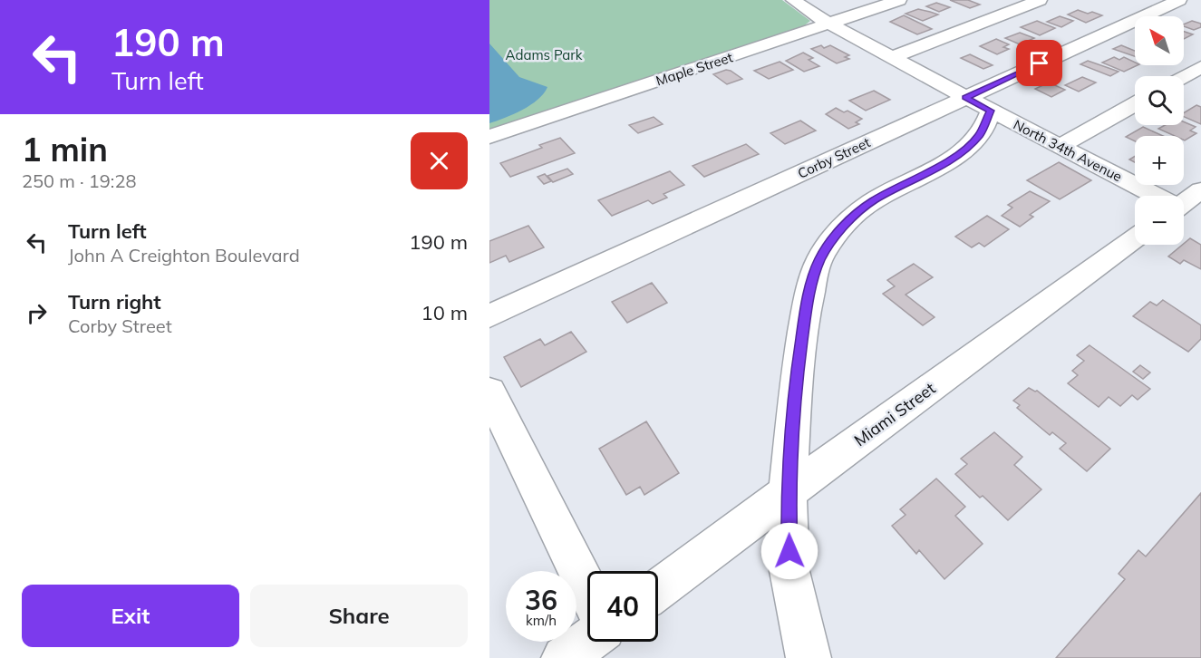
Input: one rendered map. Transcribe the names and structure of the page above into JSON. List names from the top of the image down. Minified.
{"streets":{"street":["Maple Street","North 34th Avenue","Corby Street","Miami Street"]},"crossings":[["Maple Street","North 34th Avenue"],["North 34th Avenue","Corby Street"]],"parks":["Adams Park"],"north":"top left","page":{"turn":["190 m","Turn left"],"map_buttons":["+","−"],"heading":["1 min","250 m · 19:28"],"list":[{"name":"Turn left","note":"John A Creighton Boulevard","value":"190 m"},{"name":"Turn right","note":"Corby Street","value":"10 m"}],"speed":"36 km/h","limit":"40","buttons":["Exit","Share"]}}
